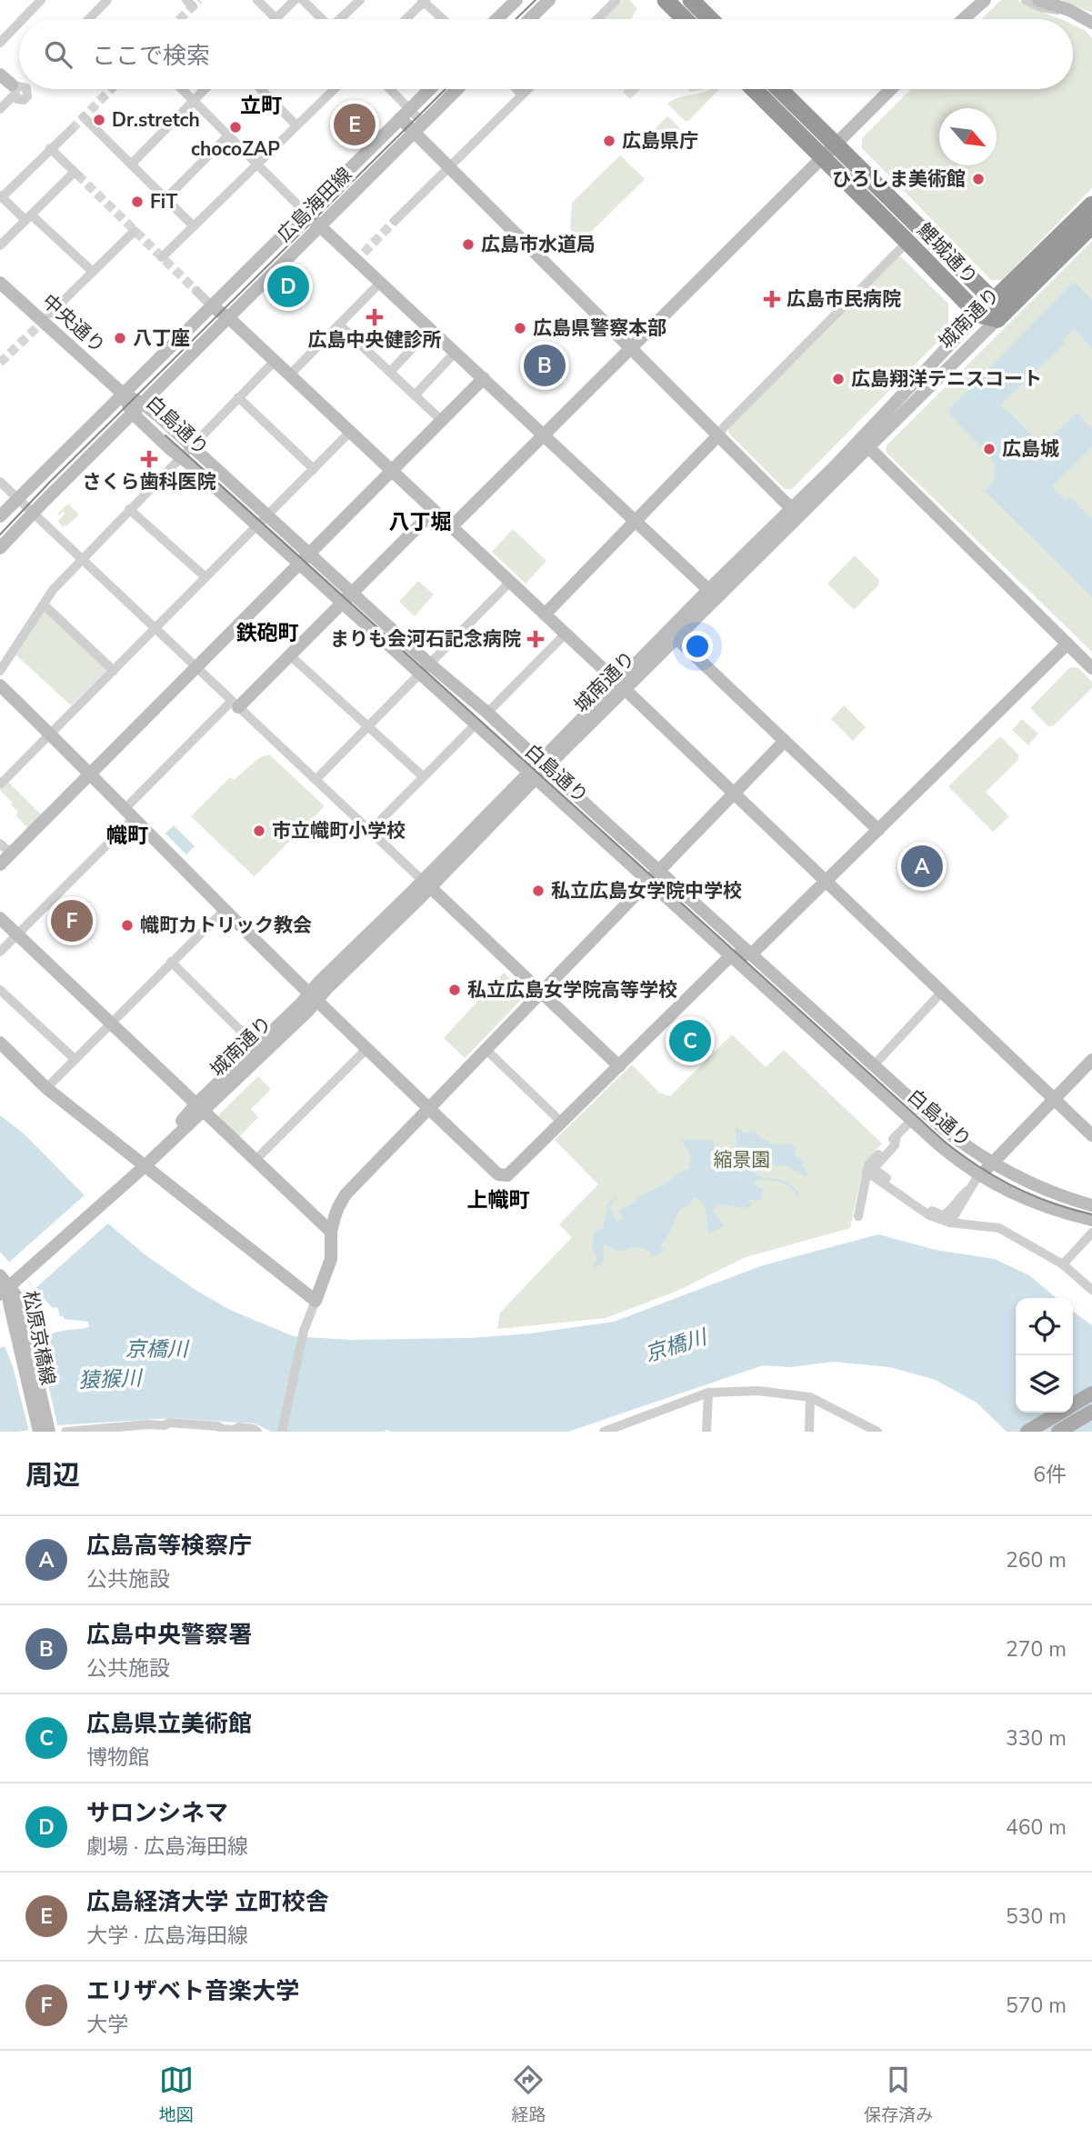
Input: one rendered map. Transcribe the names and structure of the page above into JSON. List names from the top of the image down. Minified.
{"streets":{"highway":["鯉城通り","城南通り"],"street":["広島海田線","中央通り","白島通り","松原京橋線"]},"crossings":[["広島海田線","中央通り"],["広島海田線","白島通り"],["鯉城通り","城南通り"],["城南通り","白島通り"],["城南通り","松原京橋線"],["中央通り","白島通り"]],"districts":["立町","八丁堀","鉄砲町","幟町","上幟町"],"water":["京橋川","猿猴川"],"parks":["縮景園"],"places":{"other":["Dr.stretch","chocoZAP","広島県庁","ひろしま美術館","FiT","広島市水道局","広島県警察本部","八丁座","広島翔洋テニスコート","広島城","市立幟町小学校","私立広島女学院中学校","幟町カトリック教会","私立広島女学院高等学校"],"health":["広島市民病院","広島中央健診所","さくら歯科医院","まりも会河石記念病院"]},"north":"bottom right","page":{"search":"ここで検索","pins":["E","D","B","A","F","C"],"heading":["周辺","6件"],"list":[{"mark":"A","name":"広島高等検察庁","note":"公共施設","value":"260 m"},{"mark":"B","name":"広島中央警察署","note":"公共施設","value":"270 m"},{"mark":"C","name":"広島県立美術館","note":"博物館","value":"330 m"},{"mark":"D","name":"サロンシネマ","note":"劇場 · 広島海田線","value":"460 m"},{"mark":"E","name":"広島経済大学 立町校舎","note":"大学 · 広島海田線","value":"530 m"},{"mark":"F","name":"エリザベト音楽大学","note":"大学","value":"570 m"}],"nav":["地図","経路","保存済み"]}}
